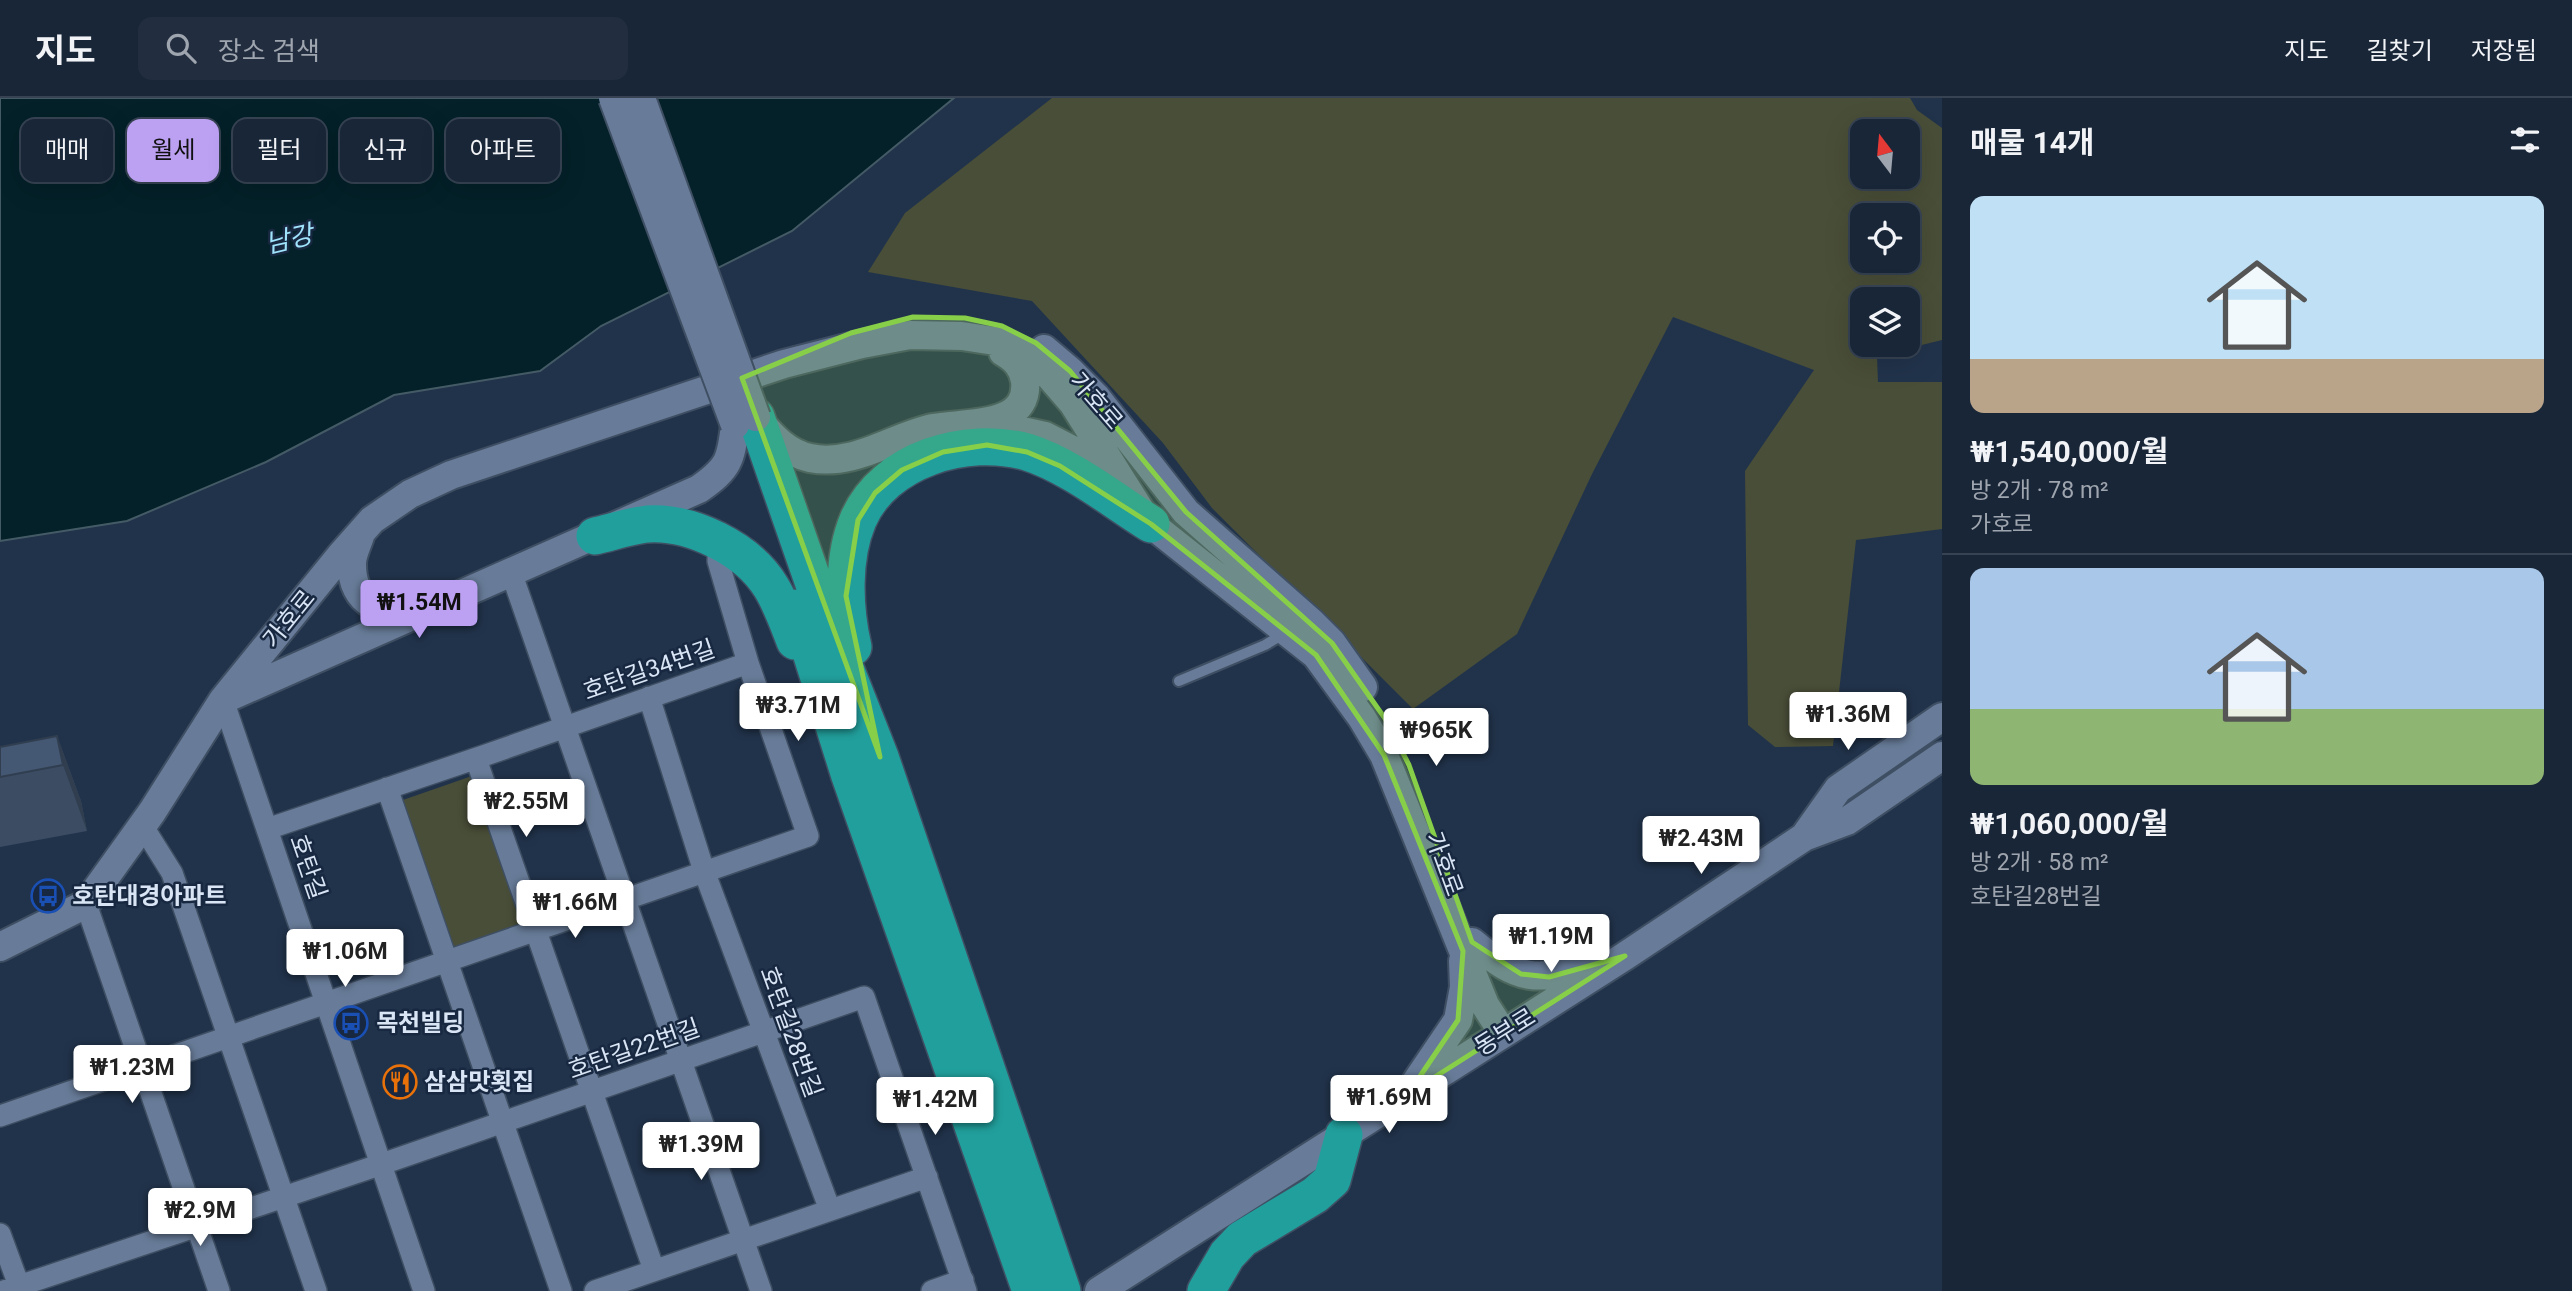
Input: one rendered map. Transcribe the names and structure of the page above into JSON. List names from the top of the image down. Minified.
{"streets":{"street":["가호로","호탄길34번길","호탄길","호탄길28번길","동부로","호탄길22번길"]},"crossings":[["가호로","호탄길"],["가호로","동부로"],["호탄길34번길","호탄길"],["호탄길34번길","호탄길28번길"],["호탄길","호탄길22번길"],["호탄길28번길","호탄길22번길"]],"water":["남강"],"places":{"bus stop":["호탄대경아파트","목천빌딩"],"restaurant":["삼삼맛횟집"]},"north":"top","page":{"header":"지도","search":"장소 검색","nav":["지도","길찾기","저장됨"],"heading":"매물 14개","chip":["매매","월세","필터","신규","아파트"],"list":[{"name":"₩1,540,000/월","note":"방 2개 · 78 m² · 가호로"},{"name":"₩1,060,000/월","note":"방 2개 · 58 m² · 호탄길28번길"}],"price":["₩1.54M","₩3.71M","₩1.36M","₩965K","₩2.55M","₩2.43M","₩1.66M","₩1.19M","₩1.06M","₩1.23M","₩1.69M","₩1.42M","₩1.39M","₩2.9M"]}}
